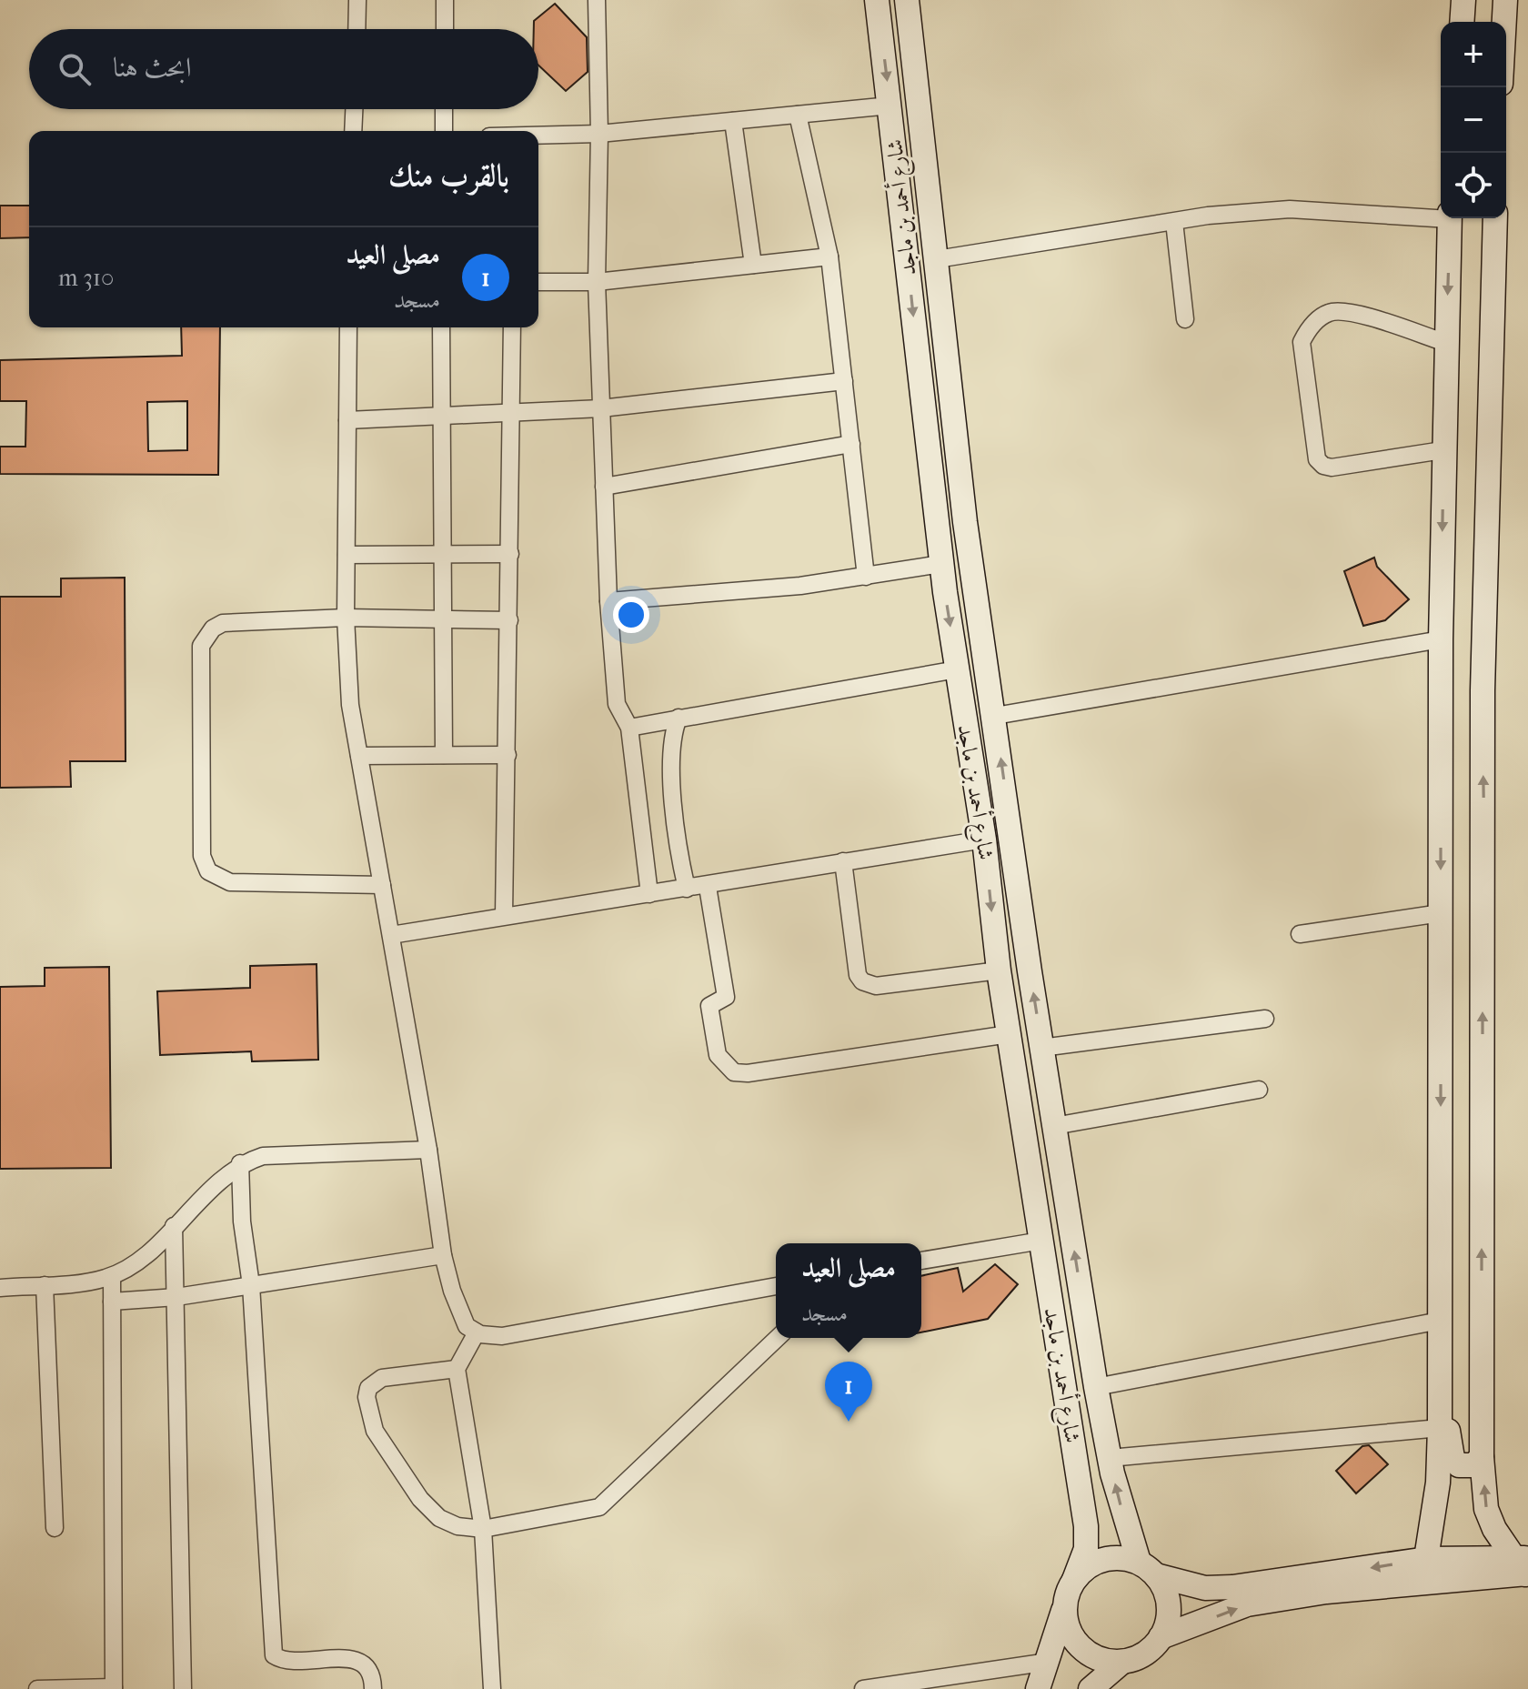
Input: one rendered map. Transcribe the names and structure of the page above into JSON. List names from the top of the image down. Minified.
{"streets":{"main road":["شارع أحمد بن ماجد"]},"page":{"map_buttons":["+","−"],"search":"ابحث هنا","heading":"بالقرب منك","list":[{"mark":"1","name":"مصلى العيد","note":"مسجد","value":"310 m"}],"popup":["مصلى العيد","مسجد"],"pins":"1"}}
